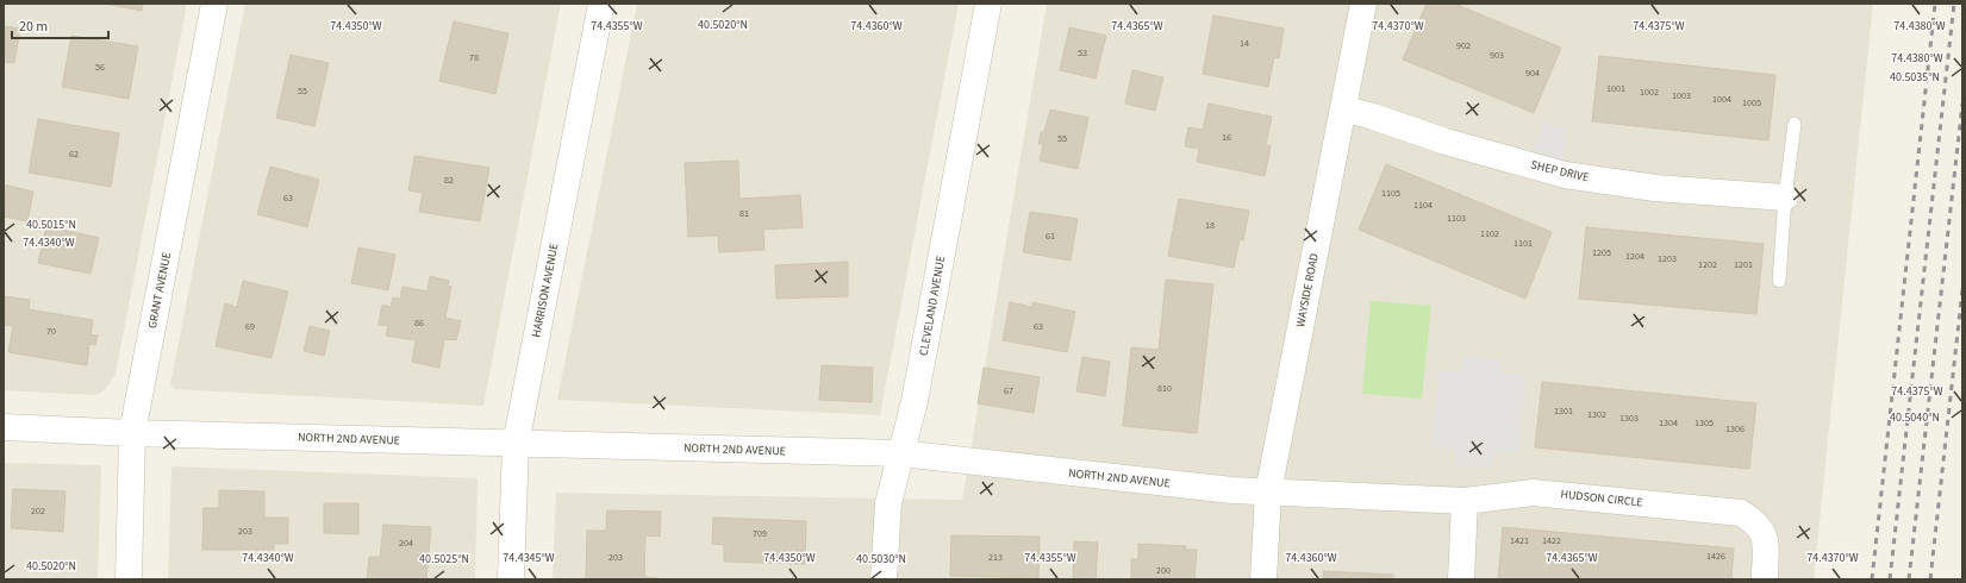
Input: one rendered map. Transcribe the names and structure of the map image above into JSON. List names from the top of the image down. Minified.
{"streets":{"street":["SHEP DRIVE","GRANT AVENUE","HARRISON AVENUE","WAYSIDE ROAD","CLEVELAND AVENUE","NORTH 2ND AVENUE","HUDSON CIRCLE"]},"crossings":[["SHEP DRIVE","WAYSIDE ROAD"],["GRANT AVENUE","NORTH 2ND AVENUE"],["HARRISON AVENUE","NORTH 2ND AVENUE"],["WAYSIDE ROAD","NORTH 2ND AVENUE"],["CLEVELAND AVENUE","NORTH 2ND AVENUE"],["NORTH 2ND AVENUE","HUDSON CIRCLE"]],"house_numbers":["14","902","53","903","78","56","904","1001","55","1002","1003","1004","1005","16","55","62","82","1105","63","1104","81","1103","18","1102","61","1101","1205","1204","1203","1202","1201","86","69","63","70","810","67","1301","1302","1303","1304","1305","1306","202","203","709","1421","1422","204","1426","203","213","200"],"scale_bar":"20 m","coordinates":["40.5020°N","74.4380°W","74.4350°W","74.4355°W","74.4360°W","74.4365°W","74.4370°W","74.4375°W","40.5035°N","40.5015°N","74.4340°W","40.5040°N","74.4345°W","40.5025°N","40.5030°N"]}
